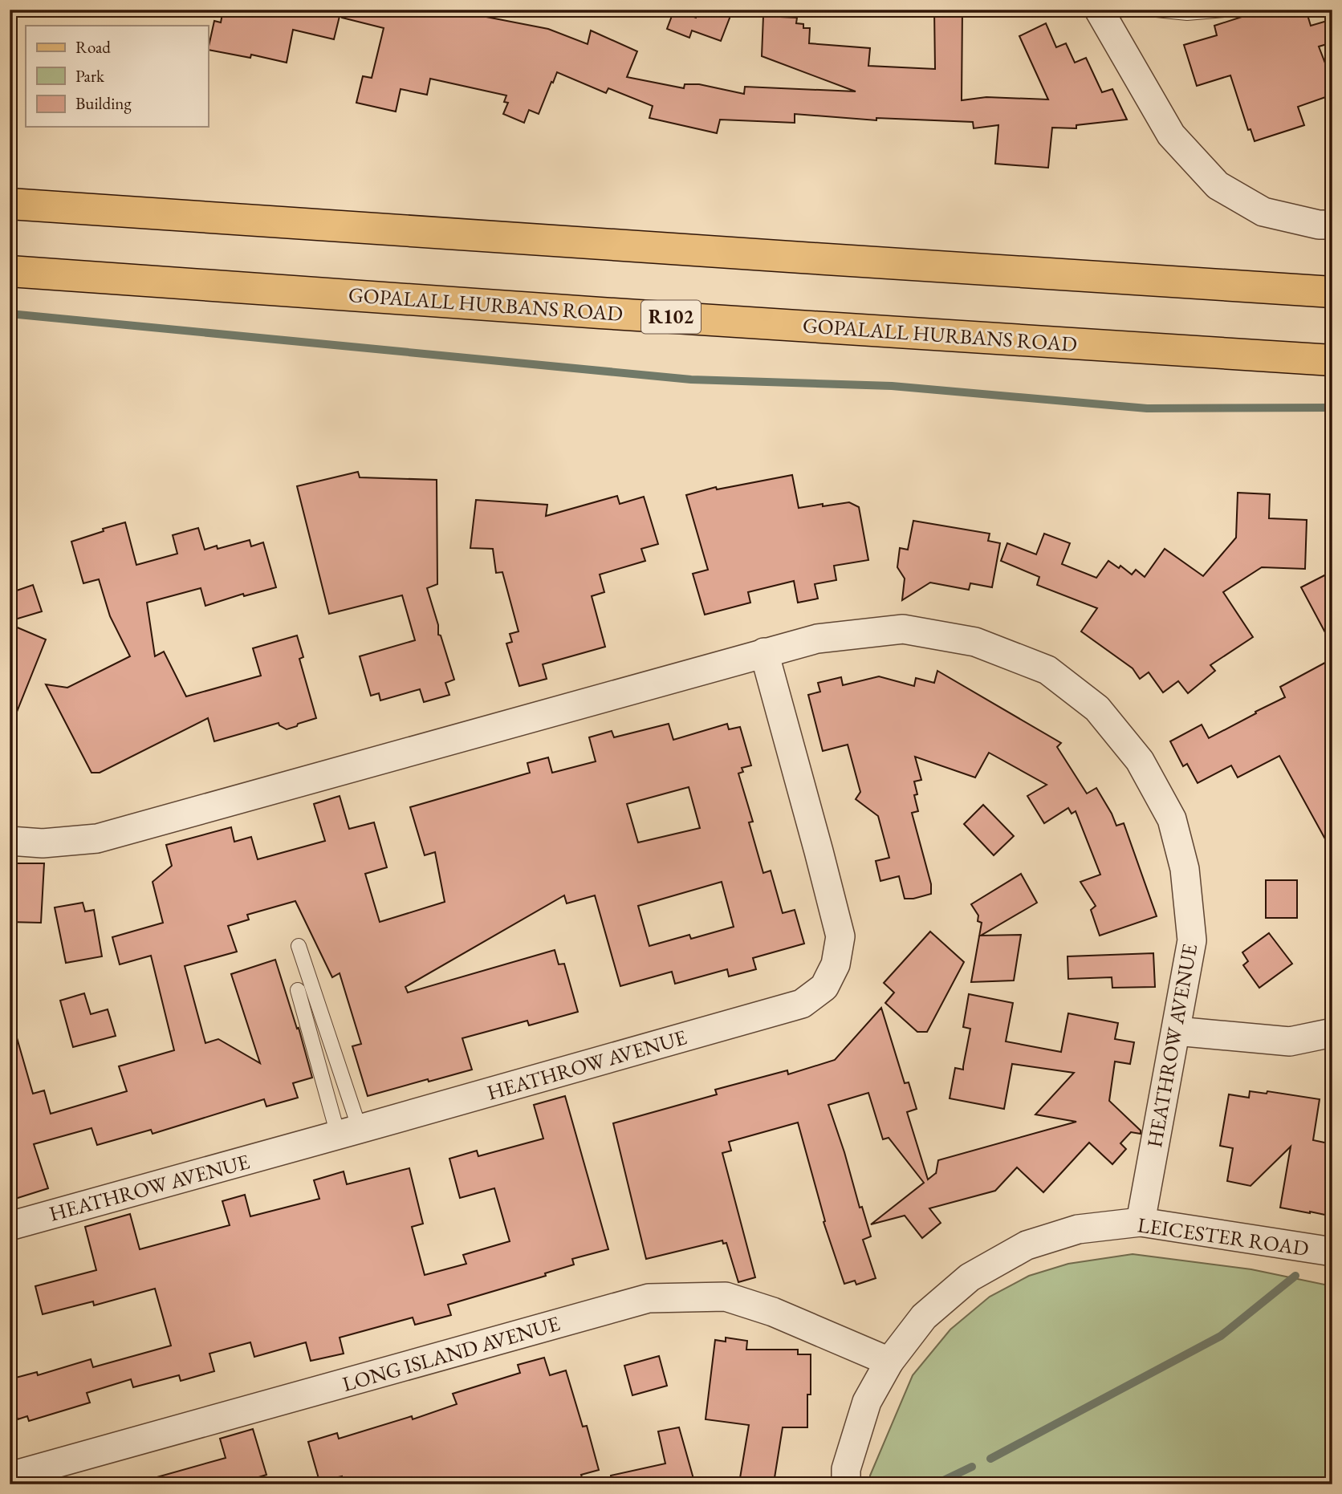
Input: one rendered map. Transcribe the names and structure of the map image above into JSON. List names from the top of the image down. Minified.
{"streets":{"main road":["GOPALALL HURBANS ROAD","R102"],"street":["HEATHROW AVENUE","LEICESTER ROAD","LONG ISLAND AVENUE"]},"crossings":[["HEATHROW AVENUE","LEICESTER ROAD"],["LEICESTER ROAD","LONG ISLAND AVENUE"]],"legend":["Road","Park","Building"]}
